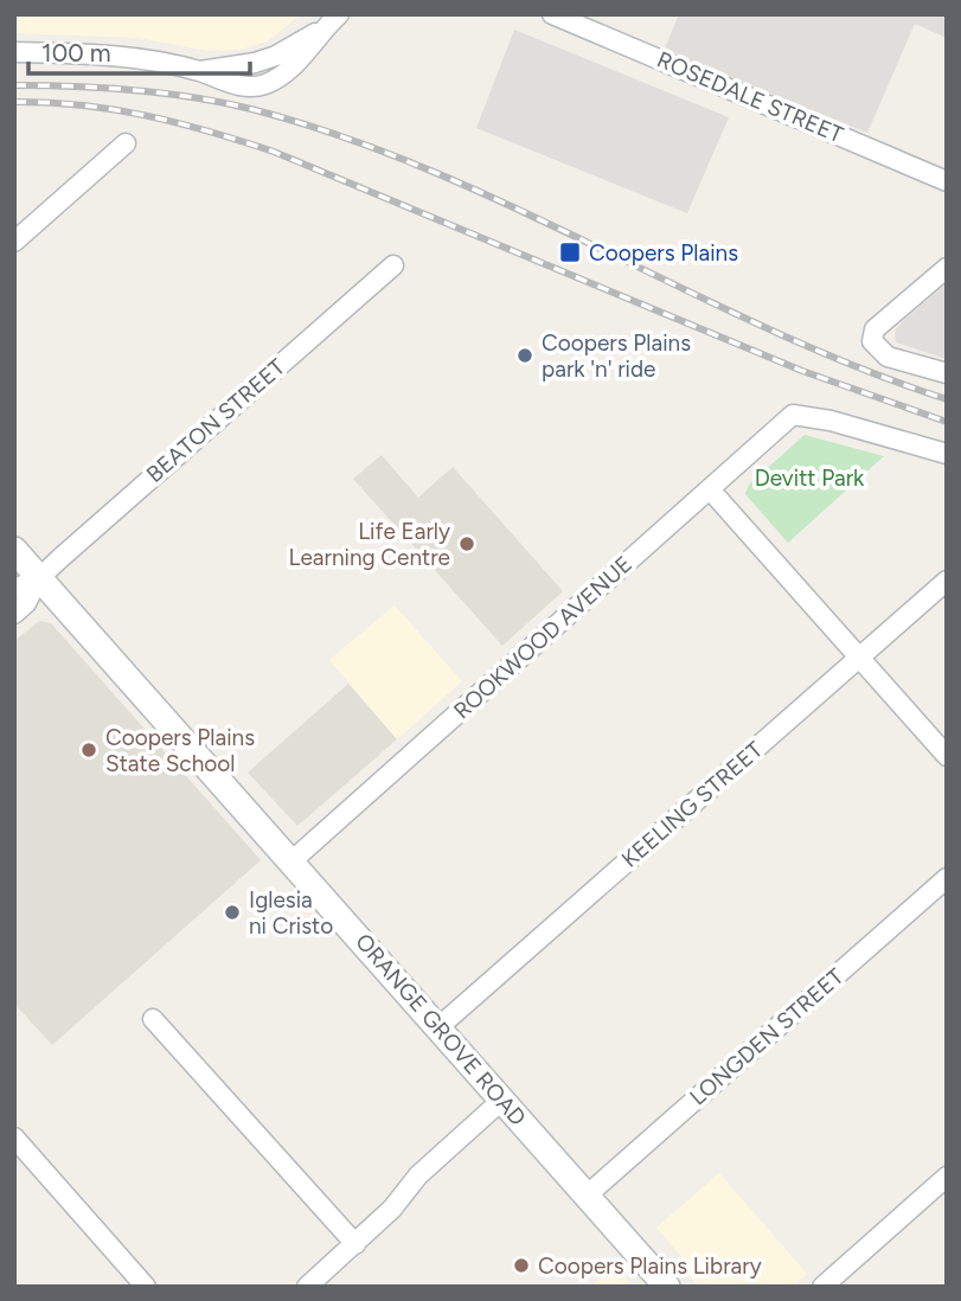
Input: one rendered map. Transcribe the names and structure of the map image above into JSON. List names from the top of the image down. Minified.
{"streets":{"main road":["ORANGE GROVE ROAD"],"street":["ROSEDALE STREET","BEATON STREET","ROOKWOOD AVENUE","KEELING STREET","LONGDEN STREET"]},"crossings":[["BEATON STREET","ORANGE GROVE ROAD"],["ROOKWOOD AVENUE","ORANGE GROVE ROAD"],["KEELING STREET","ORANGE GROVE ROAD"],["ORANGE GROVE ROAD","LONGDEN STREET"]],"parks":["Devitt Park"],"places":{"transit":["Coopers Plains"],"other":["Coopers Plains park 'n' ride","Life Early Learning Centre","Coopers Plains State School","Iglesia ni Cristo","Coopers Plains Library"]},"scale_bar":"100 m"}
